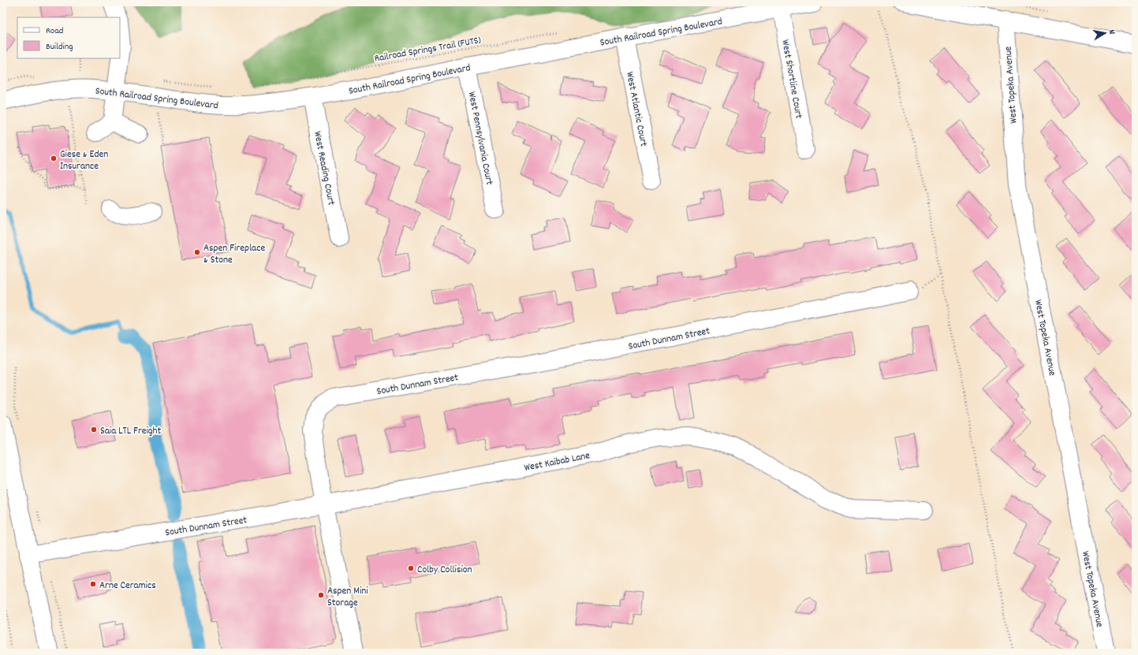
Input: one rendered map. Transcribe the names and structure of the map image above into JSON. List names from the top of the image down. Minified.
{"streets":{"street":["South Railroad Spring Boulevard","West Shortline Court","West Topeka Avenue","West Atlantic Court","West Pennsylvania Court","West Reading Court","South Dunnam Street","West Kaibab Lane"],"path":["Railroad Springs Trail (FUTS)"]},"crossings":[["South Railroad Spring Boulevard","West Shortline Court"],["South Railroad Spring Boulevard","West Atlantic Court"],["South Railroad Spring Boulevard","West Pennsylvania Court"],["South Railroad Spring Boulevard","West Reading Court"],["South Dunnam Street","West Kaibab Lane"]],"places":["Giese & Eden Insurance","Aspen Fireplace & Stone","Saia LTL Freight","Colby Collision","Arne Ceramics","Aspen Mini Storage"],"legend":["Road","Building"],"north":"right"}
